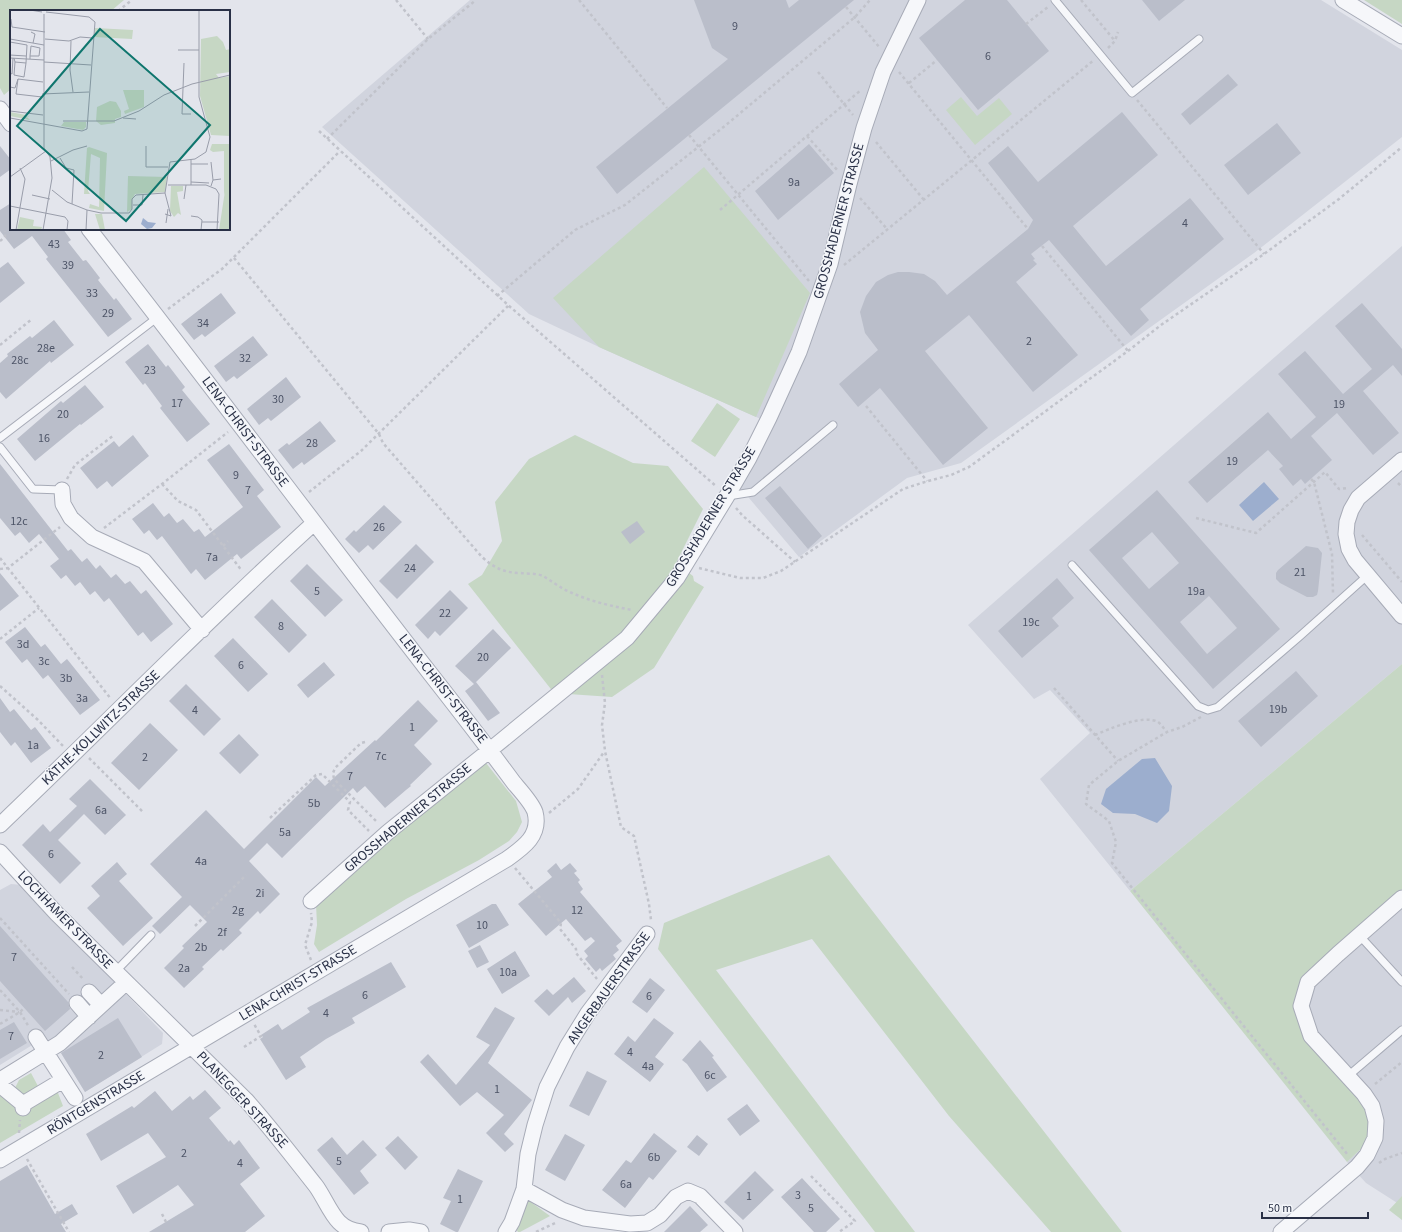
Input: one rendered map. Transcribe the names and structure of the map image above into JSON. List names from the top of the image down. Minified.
{"streets":{"street":["GROSSHADERNER STRASSE","LENA-CHRIST-STRASSE","KÄTHE-KOLLWITZ-STRASSE","LOCHHAMER STRASSE","ANGERBAUERSTRASSE","PLANEGGER STRASSE","RÖNTGENSTRASSE"]},"crossings":[["GROSSHADERNER STRASSE","LENA-CHRIST-STRASSE"],["LENA-CHRIST-STRASSE","KÄTHE-KOLLWITZ-STRASSE"],["LENA-CHRIST-STRASSE","PLANEGGER STRASSE"],["LENA-CHRIST-STRASSE","RÖNTGENSTRASSE"],["LOCHHAMER STRASSE","PLANEGGER STRASSE"],["PLANEGGER STRASSE","RÖNTGENSTRASSE"]],"house_numbers":["9","6","9a","4","43","39","33","29","34","2","28e","32","28c","23","30","17","19","20","16","28","19","9","7","12c","26","7a","24","21","5","19a","22","19c","8","3d","20","3c","6","3b","3a","19b","4","1","1a","7c","2","7","5b","6a","5a","6","4a","2i","2g","12","10","2f","2b","7","2a","10a","6","6","4","7","4","2","4a","6c","1","2","6b","5","4","6a","3","1","1","5"],"scale_bar":"50 m"}
